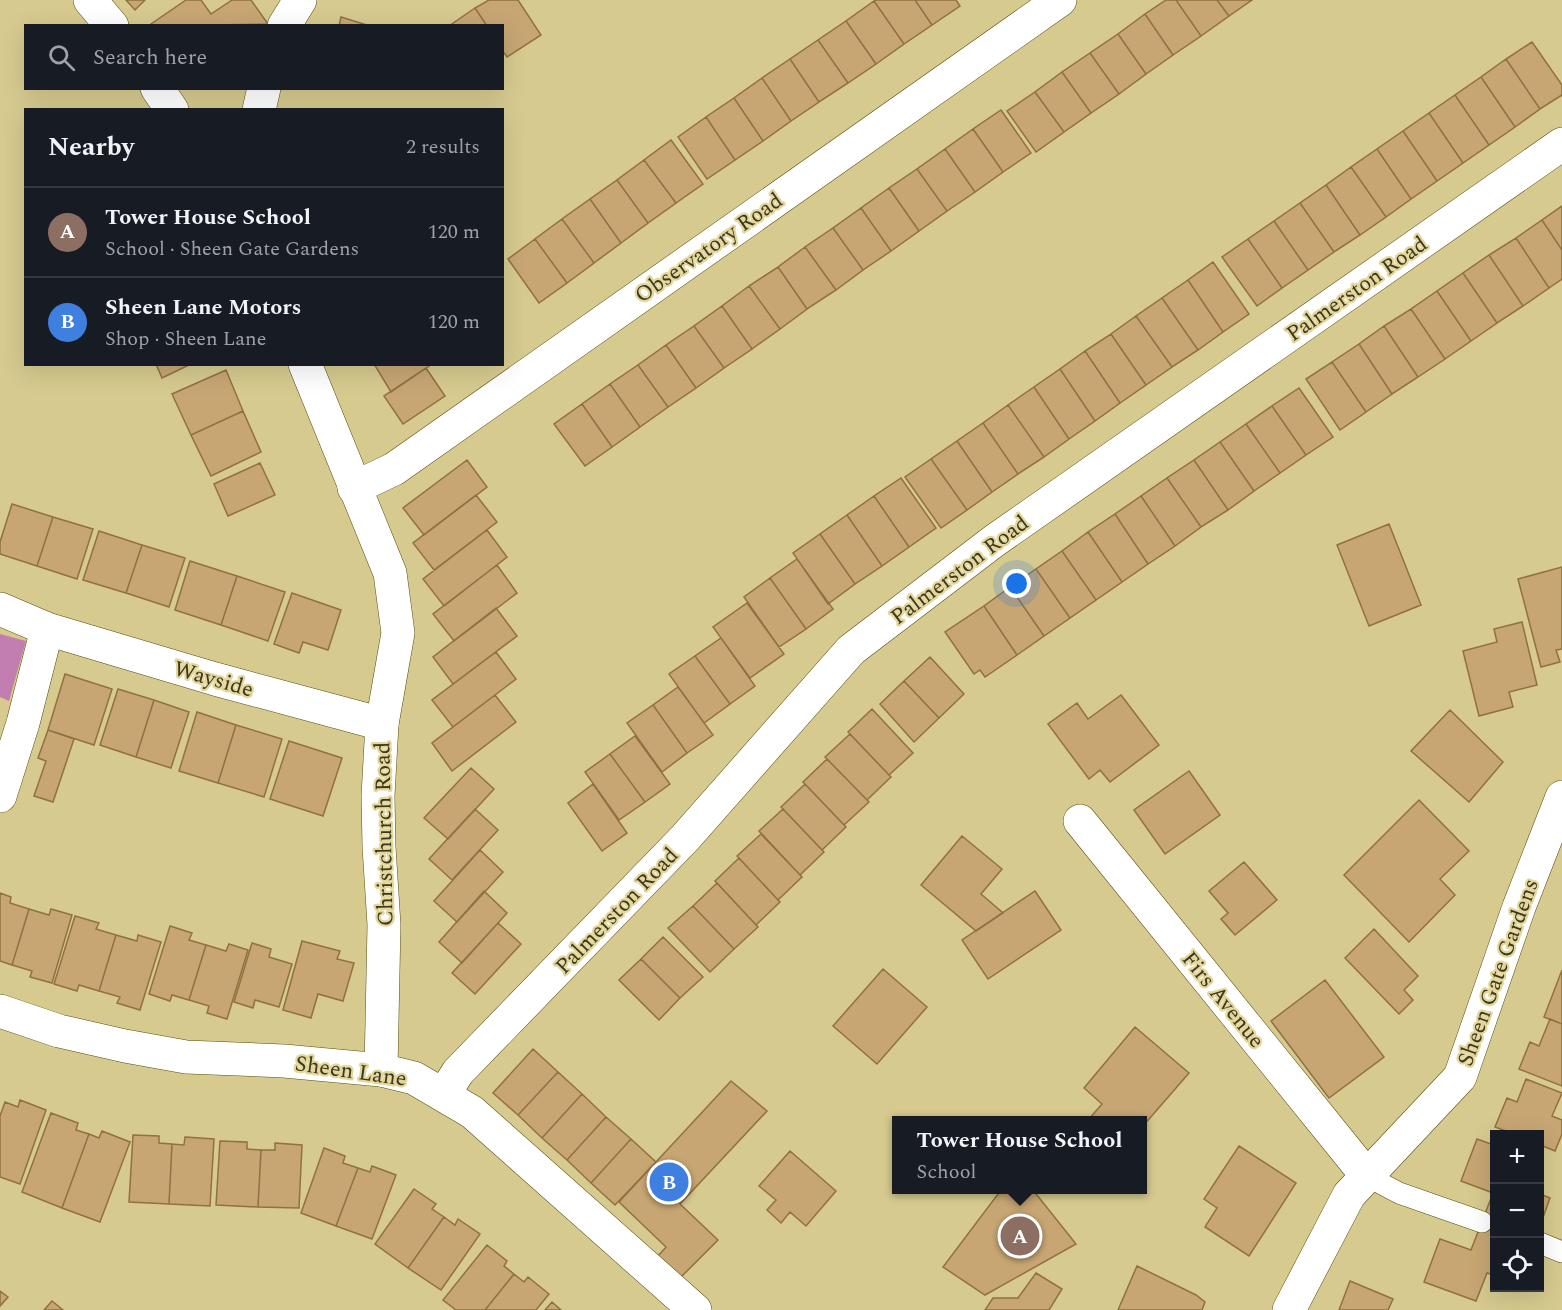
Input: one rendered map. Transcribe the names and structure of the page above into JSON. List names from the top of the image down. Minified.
{"streets":{"street":["Observatory Road","Palmerston Road","Wayside","Christchurch Road","Sheen Gate Gardens","Firs Avenue","Sheen Lane"]},"crossings":[["Observatory Road","Christchurch Road"],["Palmerston Road","Sheen Lane"],["Wayside","Christchurch Road"],["Christchurch Road","Sheen Lane"],["Sheen Gate Gardens","Firs Avenue"]],"page":{"search":"Search here","heading":["Nearby","2 results"],"list":[{"mark":"A","name":"Tower House School","note":"School · Sheen Gate Gardens","value":"120 m"},{"mark":"B","name":"Sheen Lane Motors","note":"Shop · Sheen Lane","value":"120 m"}],"popup":["Tower House School","School"],"map_buttons":["+","−"],"pins":["B","A"]}}
